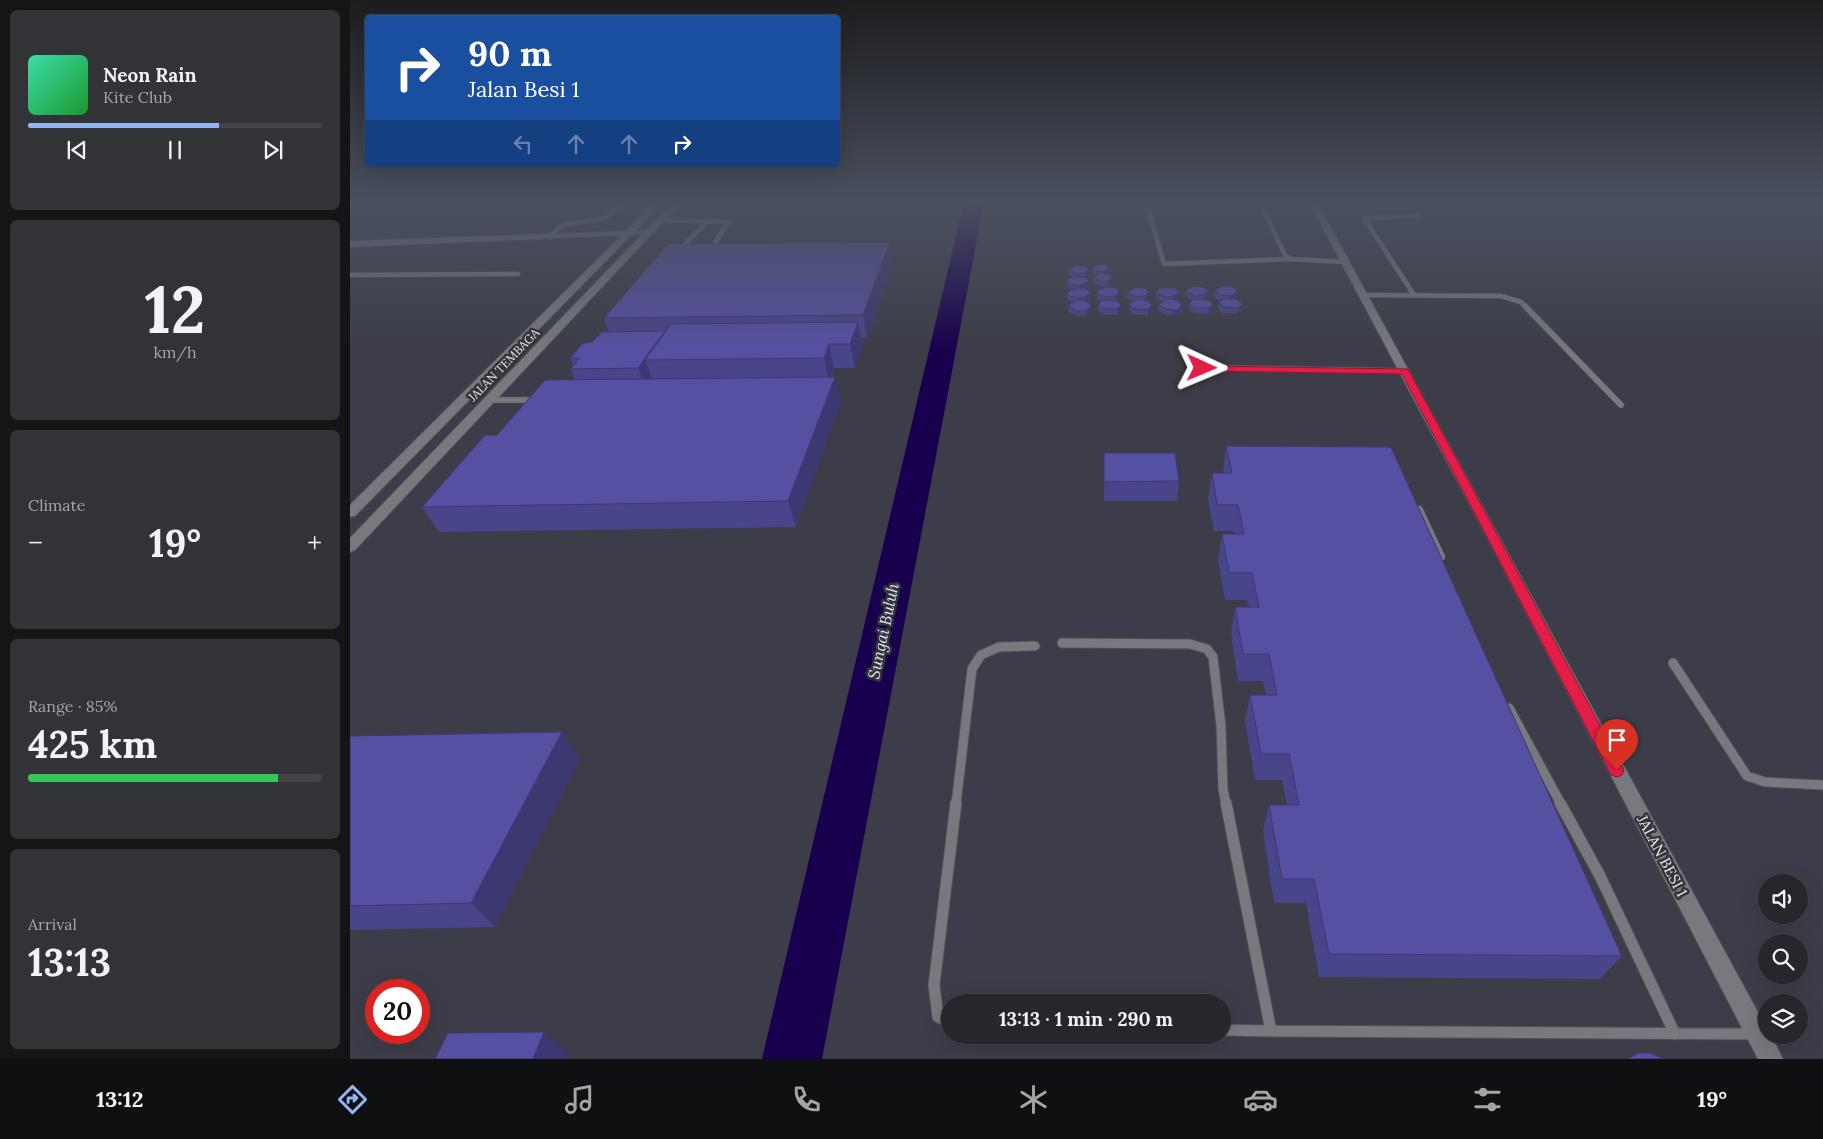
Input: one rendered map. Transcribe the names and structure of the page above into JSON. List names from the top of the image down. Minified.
{"streets":{"street":["JALAN TEMBAGA","JALAN BESI 1"]},"water":["Sungai Buluh"],"page":{"turn":["90 m","Jalan Besi 1"],"song":["Neon Rain","Kite Club"],"tile":[["12","km/h"],"Climate",["Range · 85%","425 km"],["Arrival","13:13"]],"heat":["−","19°","+"],"limit":"20","trip":"13:13 · 1 min · 290 m","tabs":["13:12","19°"]}}
